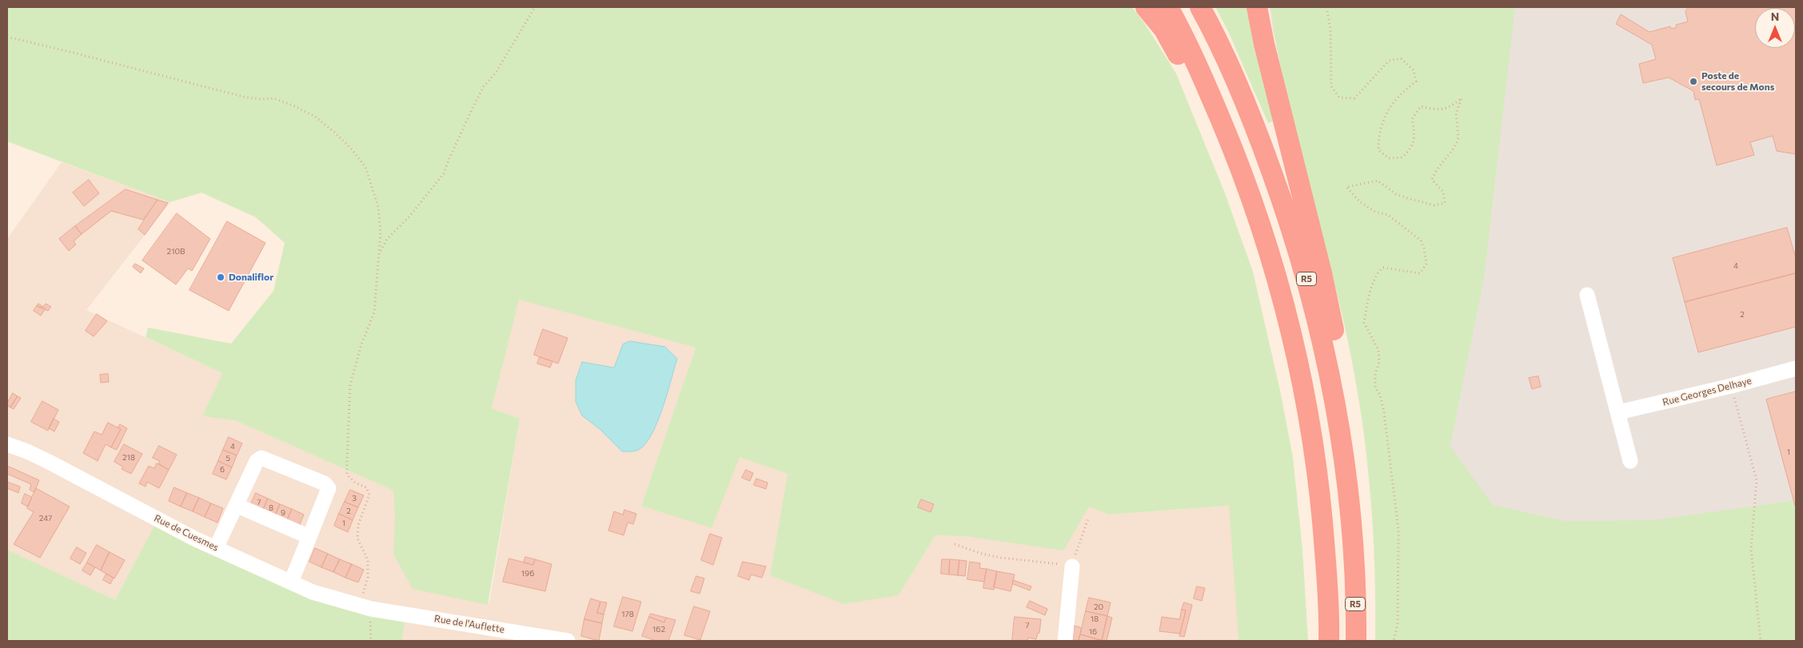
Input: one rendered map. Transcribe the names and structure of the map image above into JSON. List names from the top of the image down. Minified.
{"streets":{"highway":["R5"],"street":["Rue Georges Delhaye","Rue de Cuesmes","Rue de l'Auflette"]},"crossings":[["Rue de Cuesmes","Rue de l'Auflette"]],"places":["Poste de secours de Mons","Donaliflor"],"house_numbers":["210B","4","2","4","1","218","5","6","3","7","8","2","9","247","1","196","20","178","18","7","162","16"],"north":"top"}
